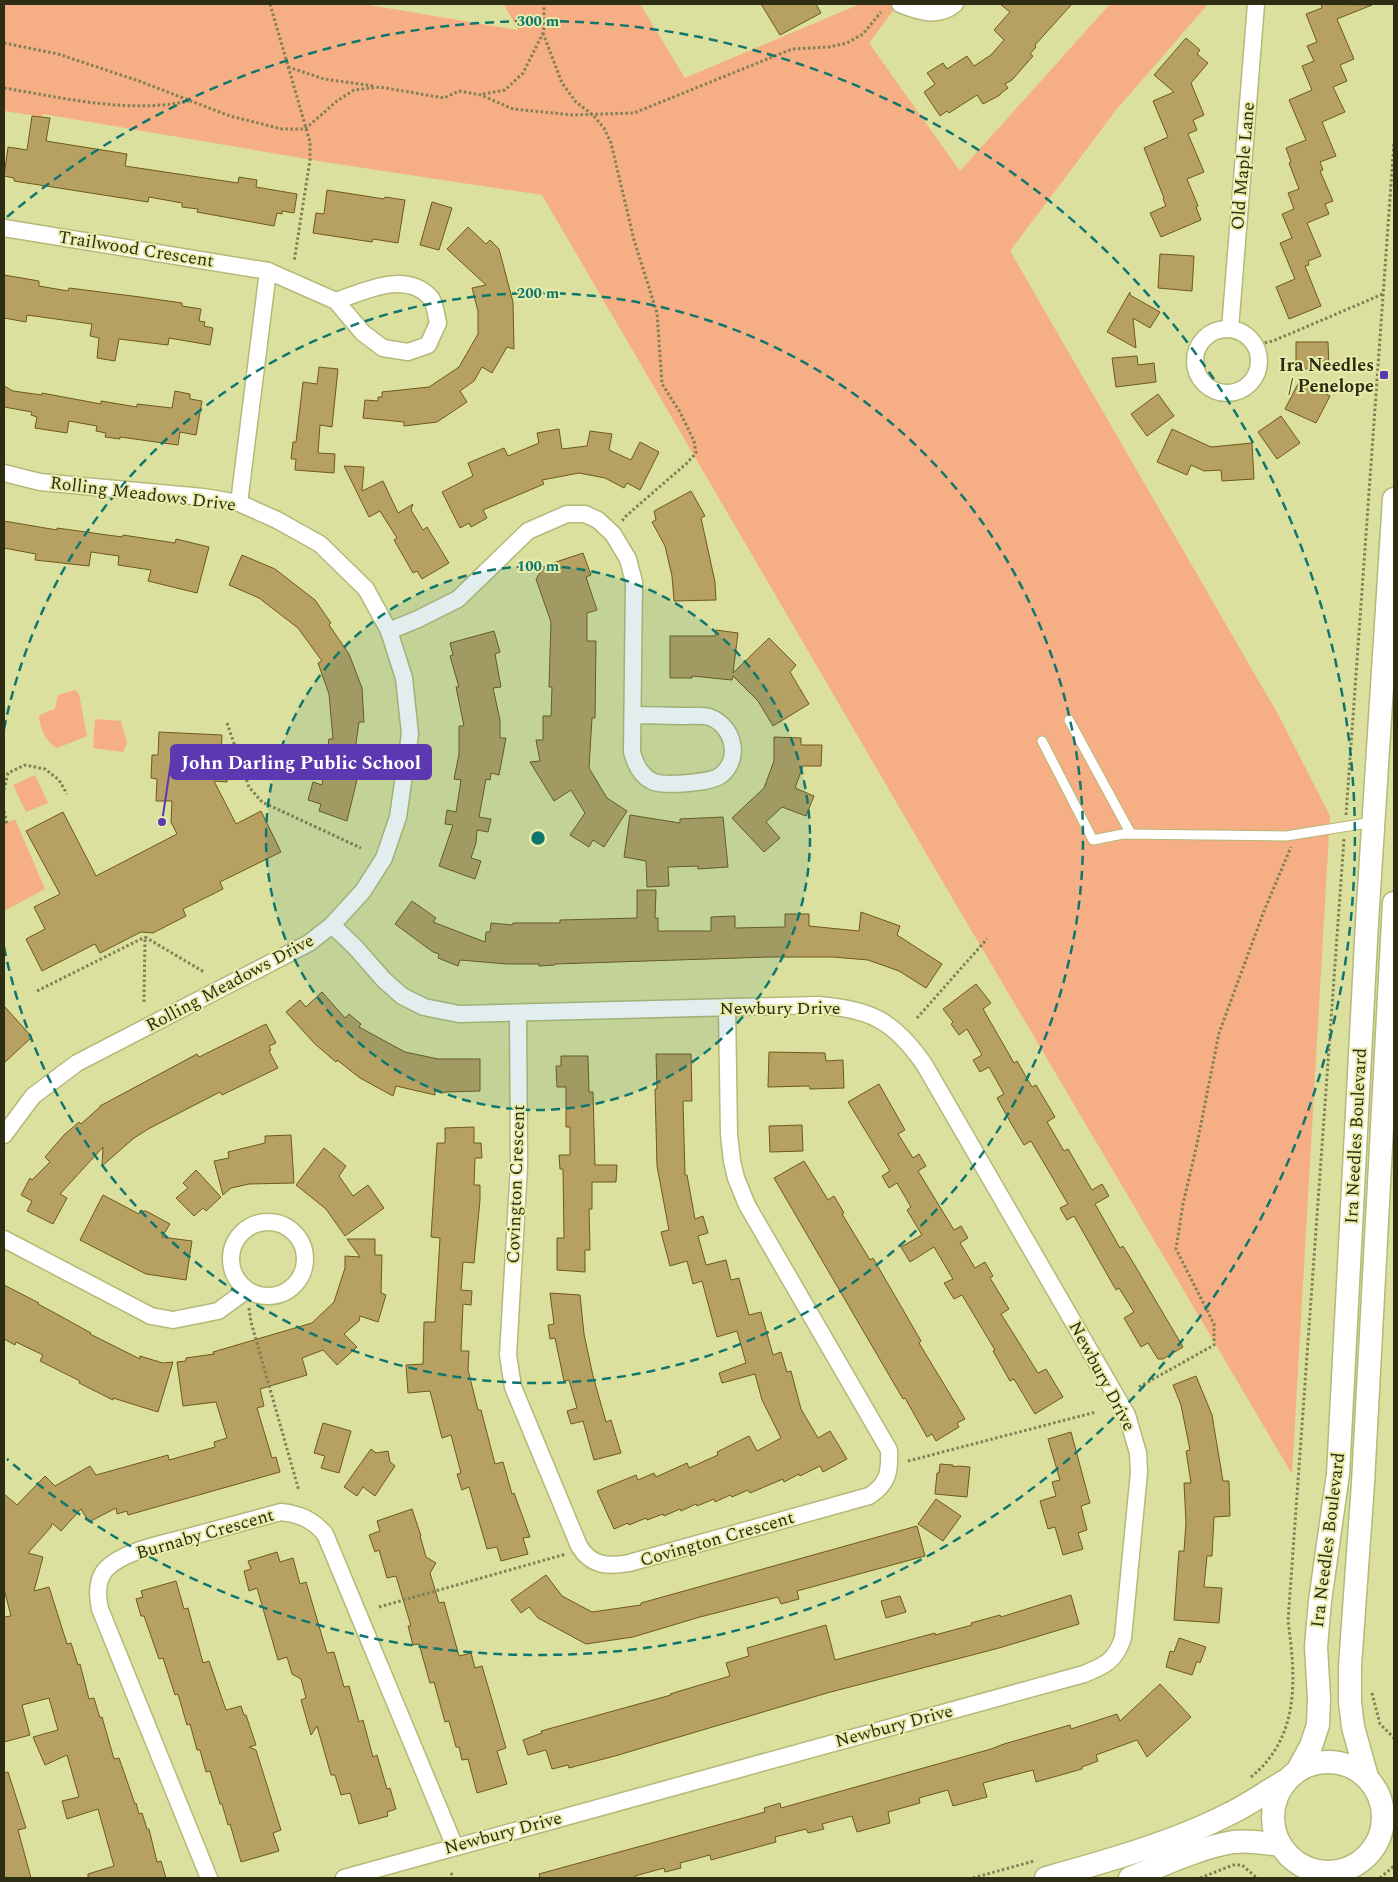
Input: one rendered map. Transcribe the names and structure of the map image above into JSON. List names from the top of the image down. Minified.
{"streets":{"main road":["Ira Needles Boulevard"],"street":["Old Maple Lane","Trailwood Crescent","Rolling Meadows Drive","Newbury Drive","Covington Crescent","Burnaby Crescent"]},"crossings":[["Rolling Meadows Drive","Newbury Drive"],["Newbury Drive","Covington Crescent"],["Newbury Drive","Burnaby Crescent"]],"places":{"transit":["Ira Needles / Penelope"],"other":["John Darling Public School"]},"rings":["300 m","200 m","100 m"]}
